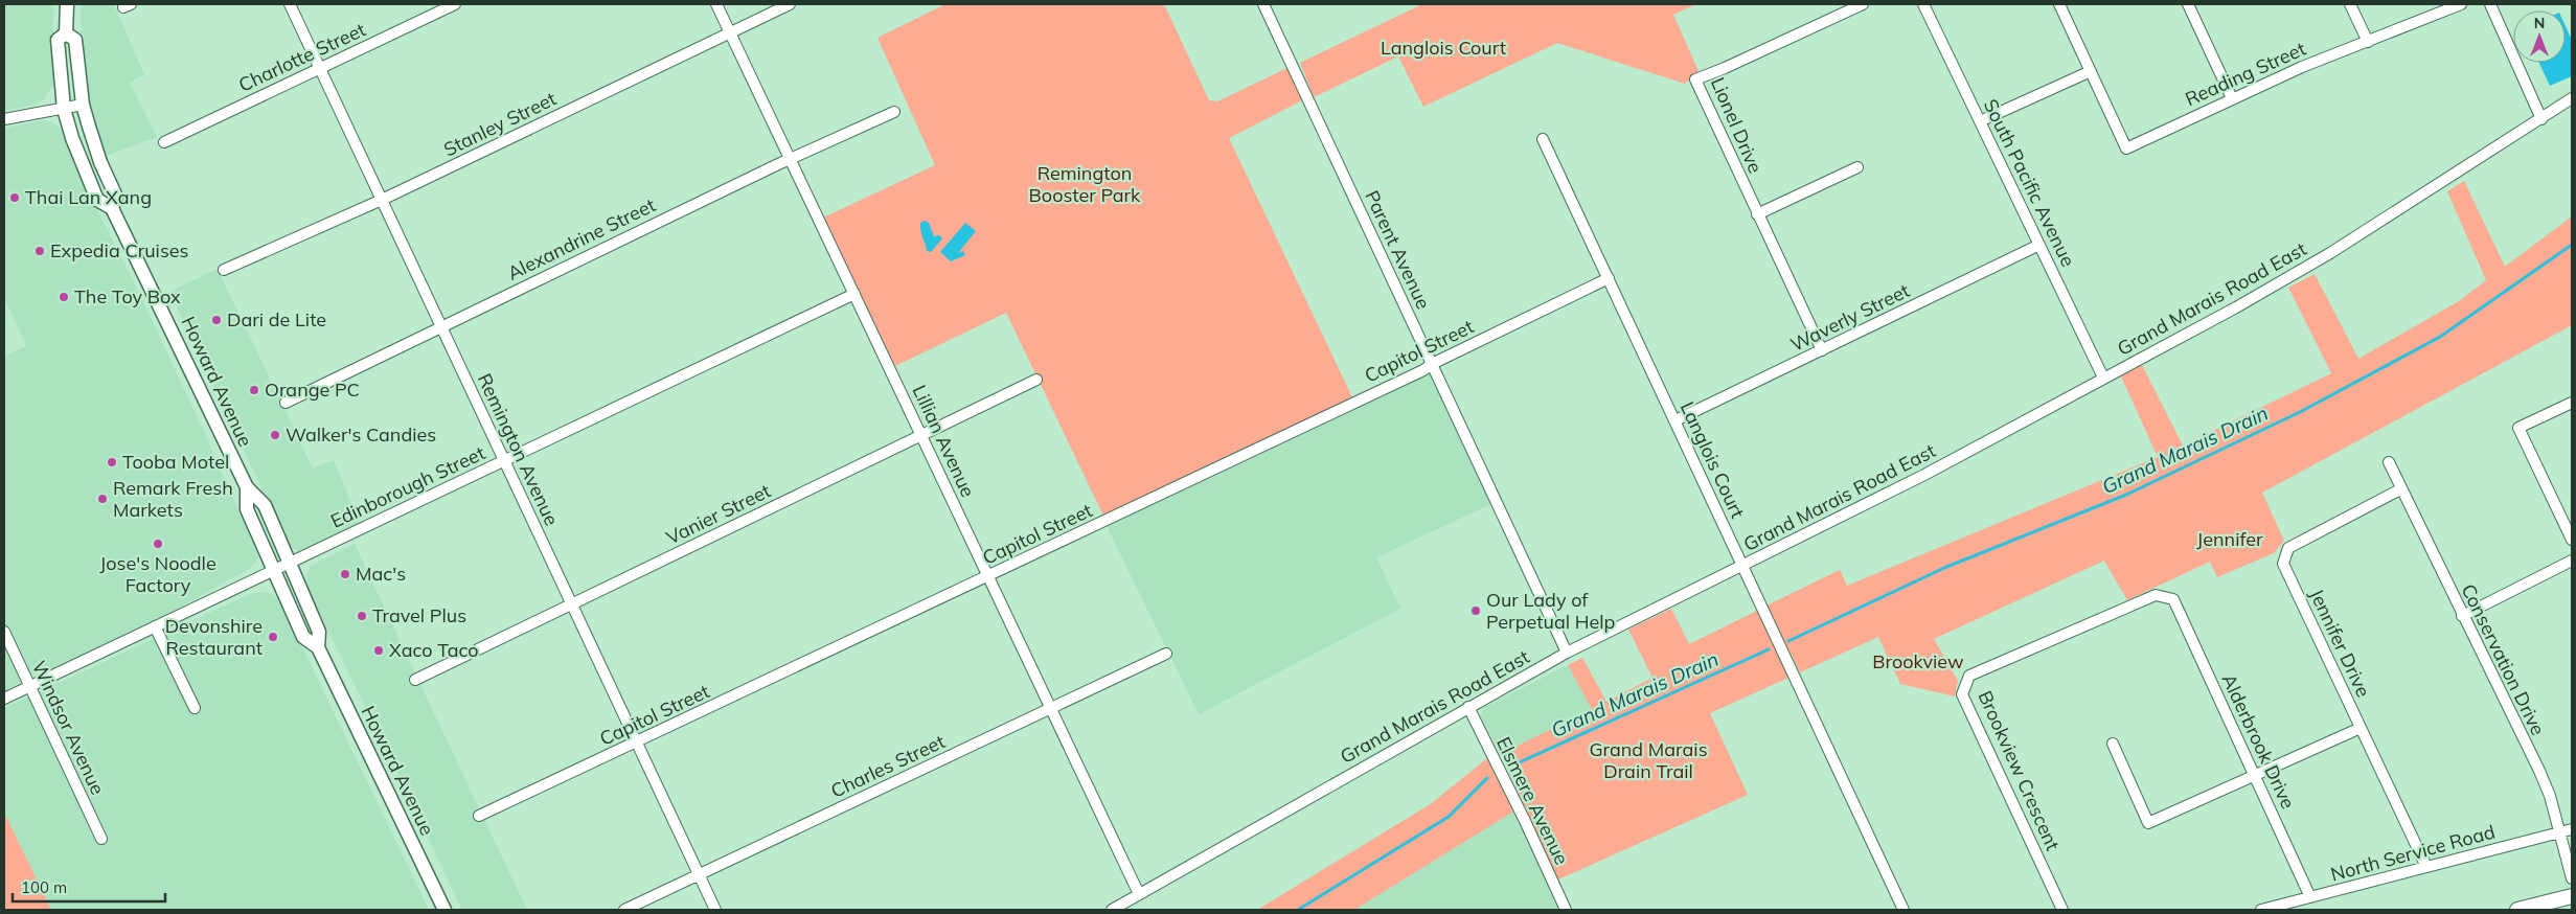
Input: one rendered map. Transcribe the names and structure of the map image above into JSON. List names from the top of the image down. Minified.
{"streets":{"main road":["Howard Avenue"],"street":["Charlotte Street","Reading Street","Stanley Street","Lionel Drive","South Pacific Avenue","Alexandrine Street","Parent Avenue","Grand Marais Road East","Waverly Street","Capitol Street","Lillian Avenue","Remington Avenue","Langlois Court","Edinborough Street","Vanier Street","Jennifer Drive","Conservation Drive","Windsor Avenue","Alderbrook Drive","Charles Street","Brookview Crescent","Elsmere Avenue","North Service Road"]},"crossings":[["Charlotte Street","Remington Avenue"],["Stanley Street","Lillian Avenue"],["Stanley Street","Remington Avenue"],["Lionel Drive","Waverly Street"],["South Pacific Avenue","Grand Marais Road East"],["South Pacific Avenue","Waverly Street"],["Alexandrine Street","Lillian Avenue"],["Alexandrine Street","Remington Avenue"],["Parent Avenue","Grand Marais Road East"],["Parent Avenue","Capitol Street"],["Grand Marais Road East","Lillian Avenue"],["Grand Marais Road East","Langlois Court"],["Grand Marais Road East","Elsmere Avenue"],["Waverly Street","Langlois Court"],["Capitol Street","Lillian Avenue"],["Capitol Street","Remington Avenue"],["Capitol Street","Langlois Court"],["Howard Avenue","Edinborough Street"],["Lillian Avenue","Edinborough Street"],["Lillian Avenue","Vanier Street"],["Lillian Avenue","Charles Street"],["Remington Avenue","Edinborough Street"],["Remington Avenue","Vanier Street"],["Remington Avenue","Charles Street"],["Edinborough Street","Windsor Avenue"],["Jennifer Drive","Conservation Drive"],["Jennifer Drive","North Service Road"],["Conservation Drive","North Service Road"],["Alderbrook Drive","Brookview Crescent"],["Alderbrook Drive","North Service Road"]],"water":["Grand Marais Drain"],"parks":["Langlois Court","Remington Booster Park","Jennifer","Brookview","Grand Marais Drain Trail"],"places":["Thai Lan Xang","Expedia Cruises","The Toy Box","Dari de Lite","Orange PC","Walker's Candies","Tooba Motel","Remark Fresh Markets","Jose's Noodle Factory","Mac's","Our Lady of Perpetual Help","Travel Plus","Devonshire Restaurant","Xaco Taco"],"scale_bar":"100 m","north":"top"}
